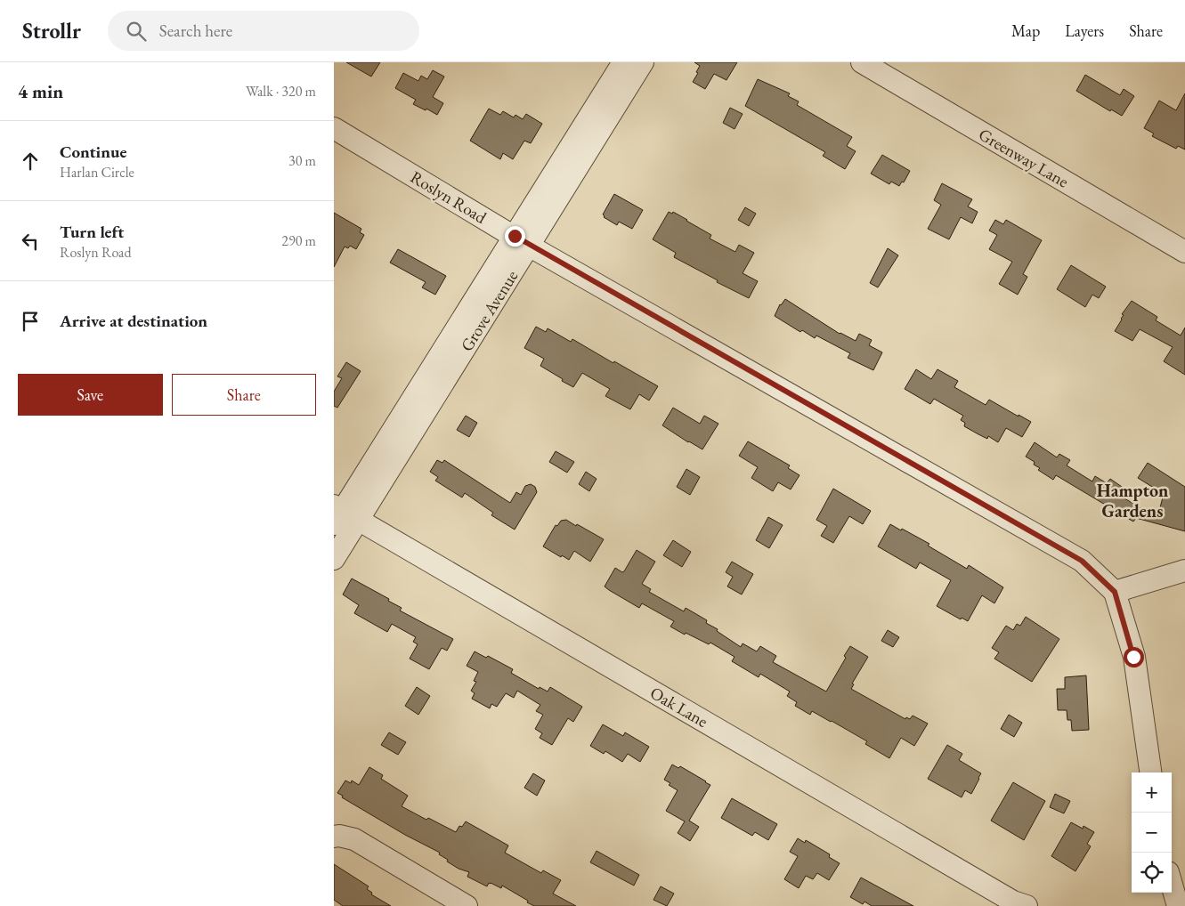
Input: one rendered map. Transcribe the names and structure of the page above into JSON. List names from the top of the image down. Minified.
{"streets":{"street":["Greenway Lane","Roslyn Road","Grove Avenue","Oak Lane"]},"crossings":[["Roslyn Road","Grove Avenue"],["Grove Avenue","Oak Lane"]],"districts":["Hampton Gardens"],"page":{"header":"Strollr","search":"Search here","nav":["Map","Layers","Share"],"heading":["4 min","Walk · 320 m"],"list":[["Continue","Harlan Circle","30 m"],["Turn left","Roslyn Road","290 m"],"Arrive at destination"],"buttons":["Save","Share"],"map_buttons":["+","−"]}}
